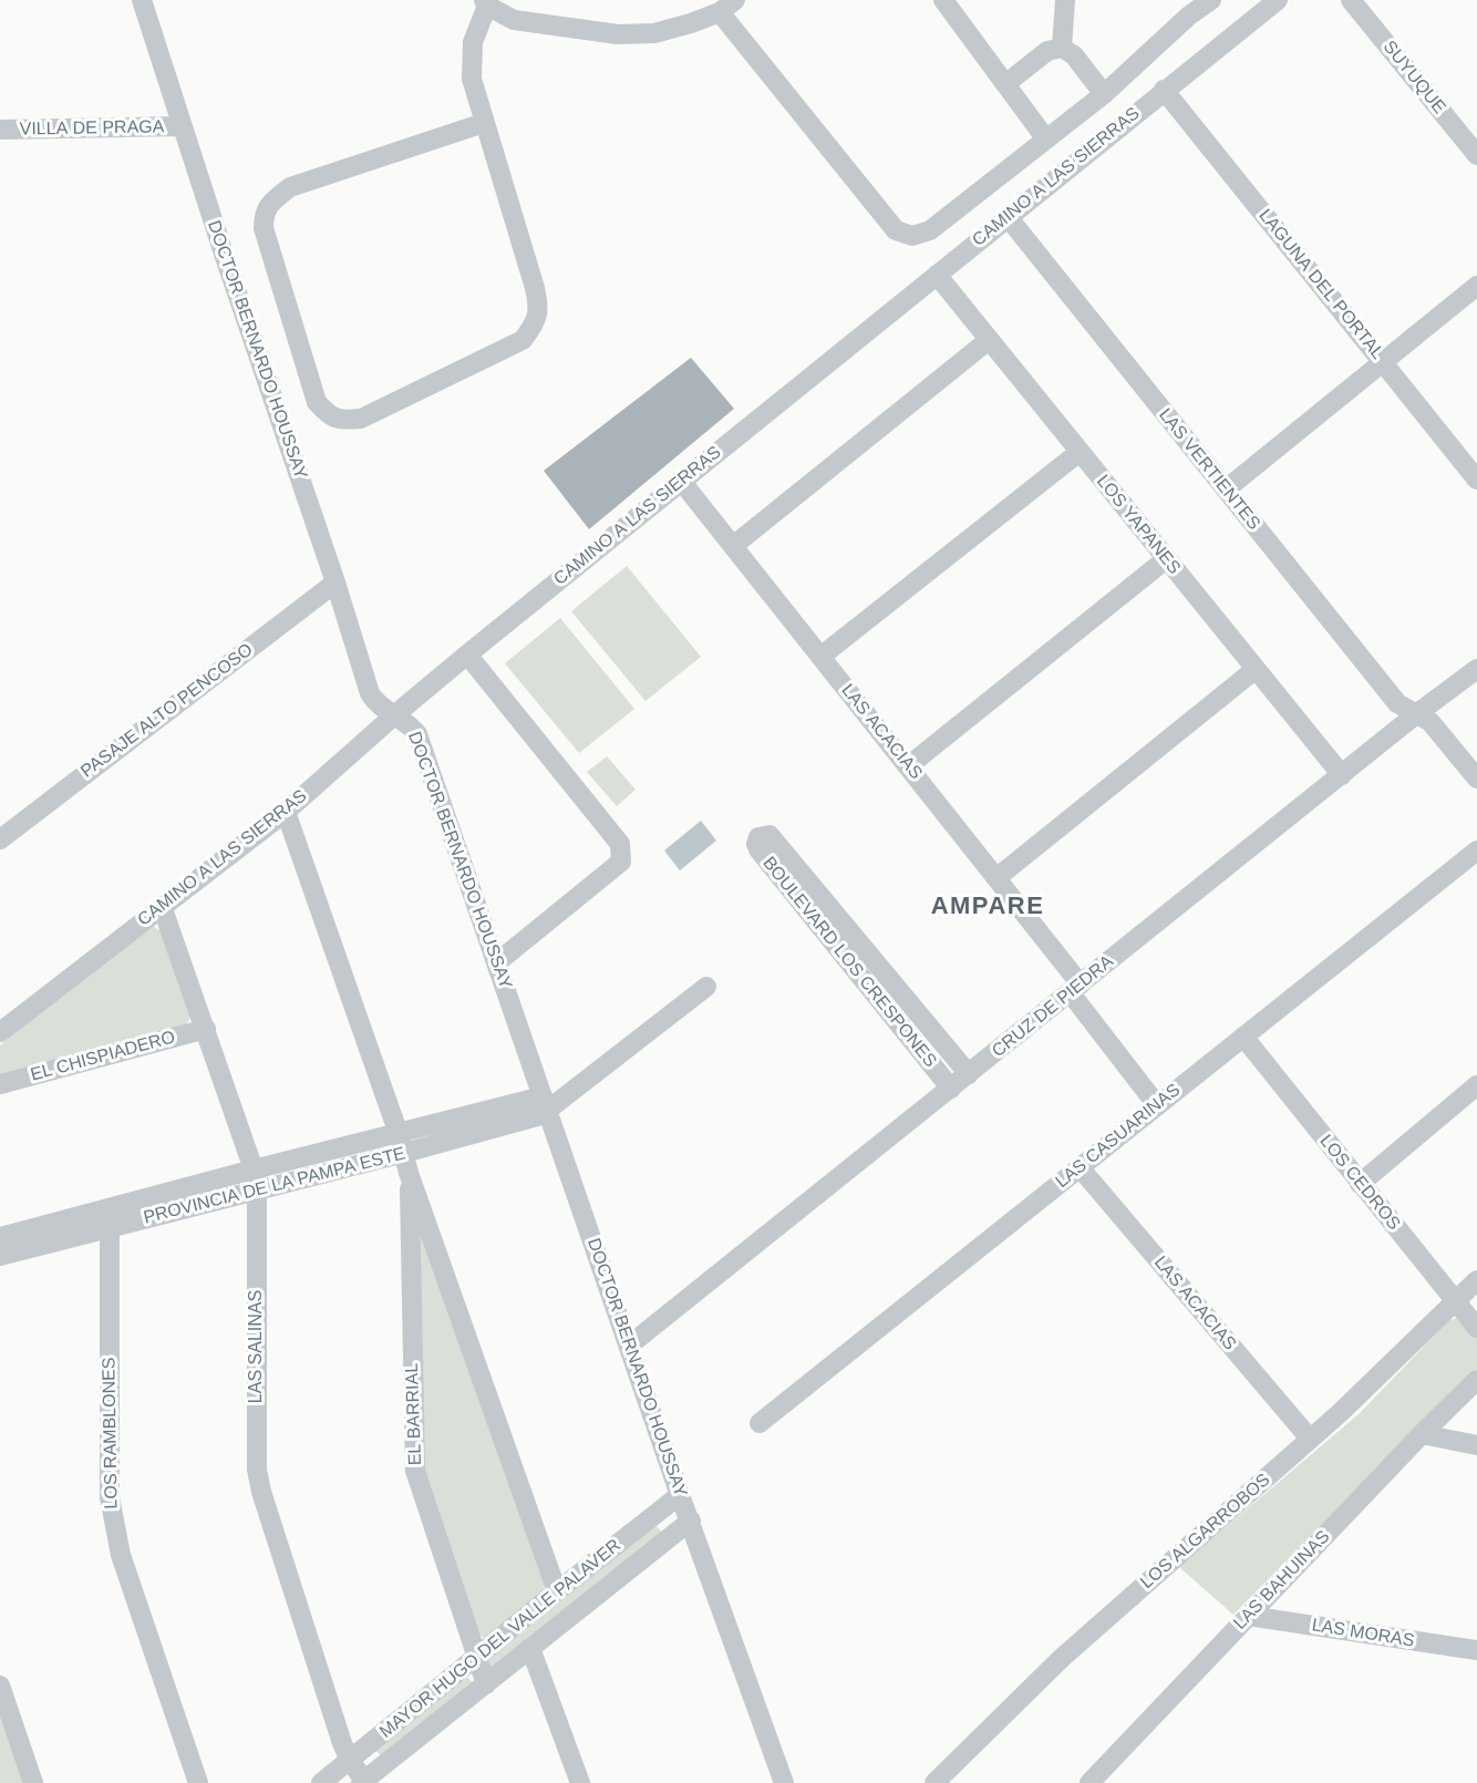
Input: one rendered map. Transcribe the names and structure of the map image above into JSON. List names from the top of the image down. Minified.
{"streets":{"street":["SUYUQUE","VILLA DE PRAGA","CAMINO A LAS SIERRAS","LAGUNA DEL PORTAL","DOCTOR BERNARDO HOUSSAY","LAS VERTIENTES","LOS YAPANES","PASAJE ALTO PENCOSO","LAS ACACIAS","BOULEVARD LOS CRESPONES","CRUZ DE PIEDRA","EL CHISPIADERO","LAS CASUARINAS","LOS CEDROS","PROVINCIA DE LA PAMPA ESTE","LAS SALINAS","EL BARRIAL","LOS RAMBLONES","LOS ALGARROBOS","LAS BAHUINAS","LAS MORAS","MAYOR HUGO DEL VALLE PALAVER"]},"crossings":[["VILLA DE PRAGA","DOCTOR BERNARDO HOUSSAY"],["CAMINO A LAS SIERRAS","LAGUNA DEL PORTAL"],["CAMINO A LAS SIERRAS","DOCTOR BERNARDO HOUSSAY"],["CAMINO A LAS SIERRAS","LAS VERTIENTES"],["CAMINO A LAS SIERRAS","LOS YAPANES"],["CAMINO A LAS SIERRAS","LAS ACACIAS"],["CAMINO A LAS SIERRAS","LAS SALINAS"],["CAMINO A LAS SIERRAS","EL BARRIAL"],["DOCTOR BERNARDO HOUSSAY","PASAJE ALTO PENCOSO"],["DOCTOR BERNARDO HOUSSAY","CRUZ DE PIEDRA"],["DOCTOR BERNARDO HOUSSAY","PROVINCIA DE LA PAMPA ESTE"],["DOCTOR BERNARDO HOUSSAY","MAYOR HUGO DEL VALLE PALAVER"],["LAS VERTIENTES","CRUZ DE PIEDRA"],["LOS YAPANES","CRUZ DE PIEDRA"],["LAS ACACIAS","CRUZ DE PIEDRA"],["LAS ACACIAS","LAS CASUARINAS"],["LAS ACACIAS","LOS ALGARROBOS"],["BOULEVARD LOS CRESPONES","CRUZ DE PIEDRA"],["EL CHISPIADERO","LAS SALINAS"],["LAS CASUARINAS","LOS CEDROS"],["LOS CEDROS","LOS ALGARROBOS"],["PROVINCIA DE LA PAMPA ESTE","LAS SALINAS"],["PROVINCIA DE LA PAMPA ESTE","EL BARRIAL"],["PROVINCIA DE LA PAMPA ESTE","LOS RAMBLONES"],["LAS SALINAS","MAYOR HUGO DEL VALLE PALAVER"],["EL BARRIAL","MAYOR HUGO DEL VALLE PALAVER"],["LAS BAHUINAS","LAS MORAS"]],"districts":["AMPARE"]}
